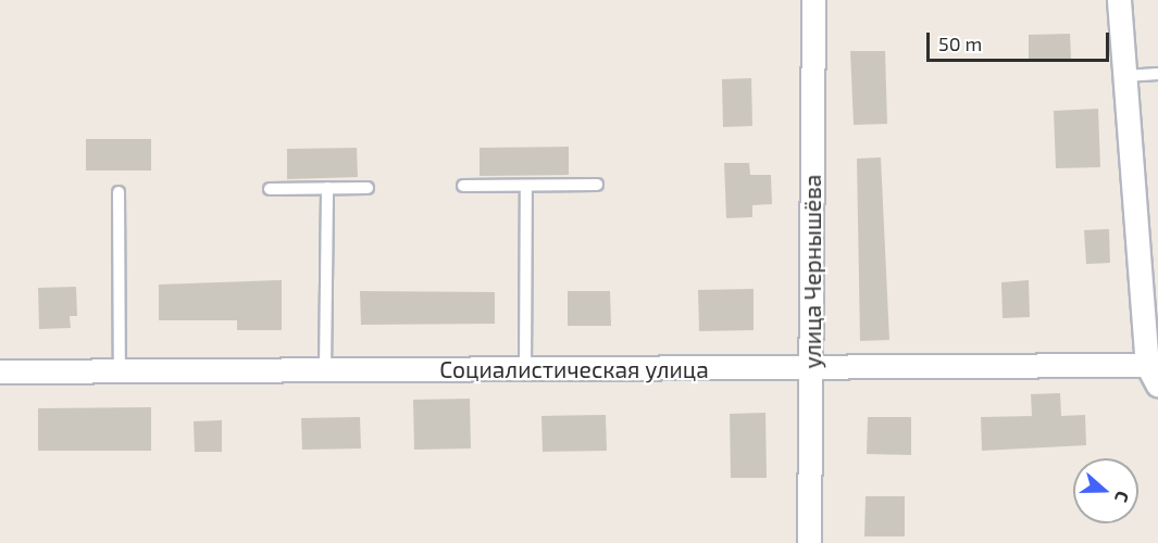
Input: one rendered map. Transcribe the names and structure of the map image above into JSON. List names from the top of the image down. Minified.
{"streets":{"street":["улица Чернышёва","Социалистическая улица"]},"crossings":[["улица Чернышёва","Социалистическая улица"]],"scale_bar":"50 m","north":"right"}
